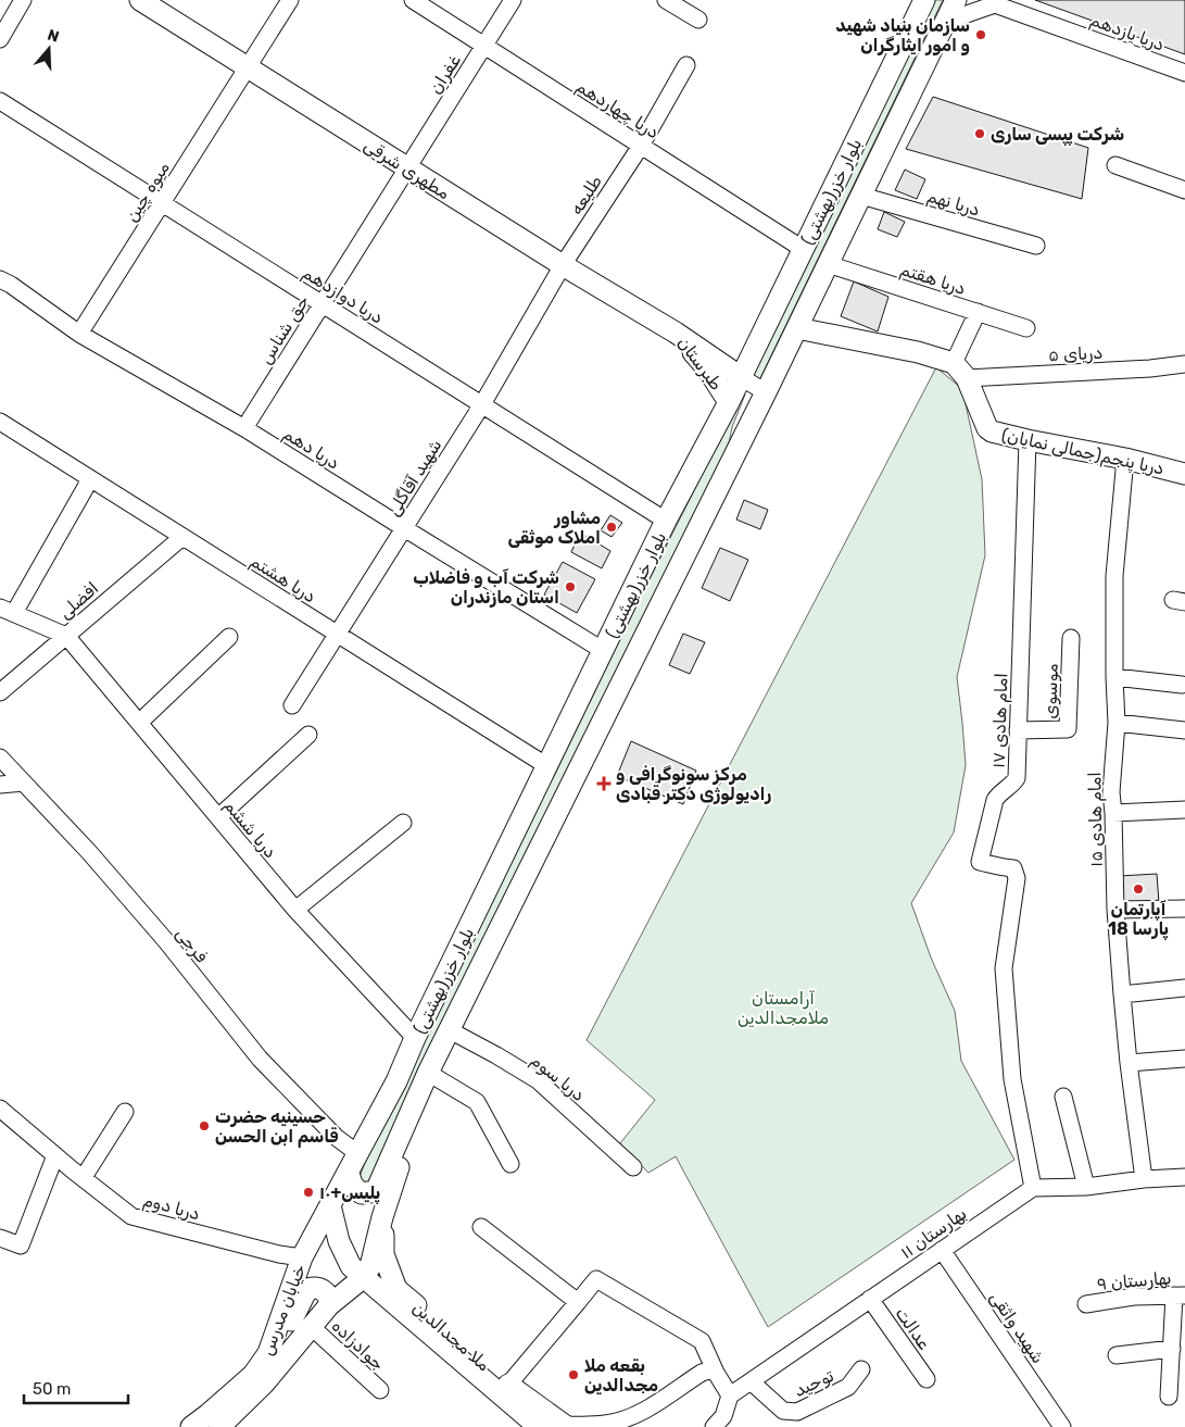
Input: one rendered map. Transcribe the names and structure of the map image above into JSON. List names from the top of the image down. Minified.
{"streets":{"main road":["مطهری شرقی","بلوار خزر(بهشتی)","طبرستان","دریا پنجم(جمالی نمایان)","خیابان مدرس","ملا مجدالدین"],"street":["دریا یازدهم","غفران","دریا چهاردهم","میوه چین","طلیعه","دریا نهم","دریا هقتم","دریا دوازدهم","حق شناس","دریای ۵","دریا دهم","شهید آقاگلی","دریا هشتم","افضلی","موسوی","امام هادی ۱۷","امام هادی ۱۵","دریا ششم","فرجی","دریا سوم","دریا دوم","بهارستان ۱۱","بهارستان ٩","شهید واثقی","عدالت","جوادزاده","توحید"]},"crossings":[["غفران","دریا چهاردهم"],["غفران","مطهری شرقی"],["غفران","حق شناس"],["دریا چهاردهم","بلوار خزر(بهشتی)"],["دریا چهاردهم","طلیعه"],["مطهری شرقی","میوه چین"],["مطهری شرقی","طلیعه"],["مطهری شرقی","حق شناس"],["مطهری شرقی","طبرستان"],["مطهری شرقی","شهید آقاگلی"],["میوه چین","دریا دوازدهم"],["میوه چین","دریا دهم"],["بلوار خزر(بهشتی)","دریا نهم"],["بلوار خزر(بهشتی)","دریا هقتم"],["بلوار خزر(بهشتی)","دریا دوازدهم"],["بلوار خزر(بهشتی)","طبرستان"],["بلوار خزر(بهشتی)","دریا دهم"],["بلوار خزر(بهشتی)","دریا هشتم"],["بلوار خزر(بهشتی)","دریا ششم"],["بلوار خزر(بهشتی)","فرجی"],["بلوار خزر(بهشتی)","دریا سوم"],["بلوار خزر(بهشتی)","خیابان مدرس"],["طلیعه","شهید آقاگلی"],["دریا دوازدهم","حق شناس"],["دریا دوازدهم","شهید آقاگلی"],["حق شناس","دریا دهم"],["دریای ۵","دریا پنجم(جمالی نمایان)"],["دریا دهم","شهید آقاگلی"],["دریا پنجم(جمالی نمایان)","امام هادی ۱۷"],["دریا پنجم(جمالی نمایان)","امام هادی ۱۵"],["شهید آقاگلی","دریا هشتم"],["دریا هشتم","افضلی"],["افضلی","دریا ششم"],["موسوی","امام هادی ۱۷"],["امام هادی ۱۷","بهارستان ۱۱"],["فرجی","خیابان مدرس"],["دریا دوم","خیابان مدرس"],["بهارستان ۱۱","شهید واثقی"],["بهارستان ۱۱","عدالت"],["بهارستان ۱۱","توحید"],["خیابان مدرس","ملا مجدالدین"],["خیابان مدرس","جوادزاده"]],"parks":["آرامستان ملامجدالدین"],"places":{"other":["سازمان بنیاد شهید و امور ایثارگران","شرکت پپسی ساری","مشاور املاک موثقی","شرکت آب و فاضلاب استان مازندران","آپارتمان پارسا 18","حسینیه حضرت قاسم ابن الحسن","پلیس+١٠","بقعه ملا مجدالدين"],"health":["مركز سونوگرافی و راديولوژی دكتر قبادی"]},"scale_bar":"50 m","north":"top"}
